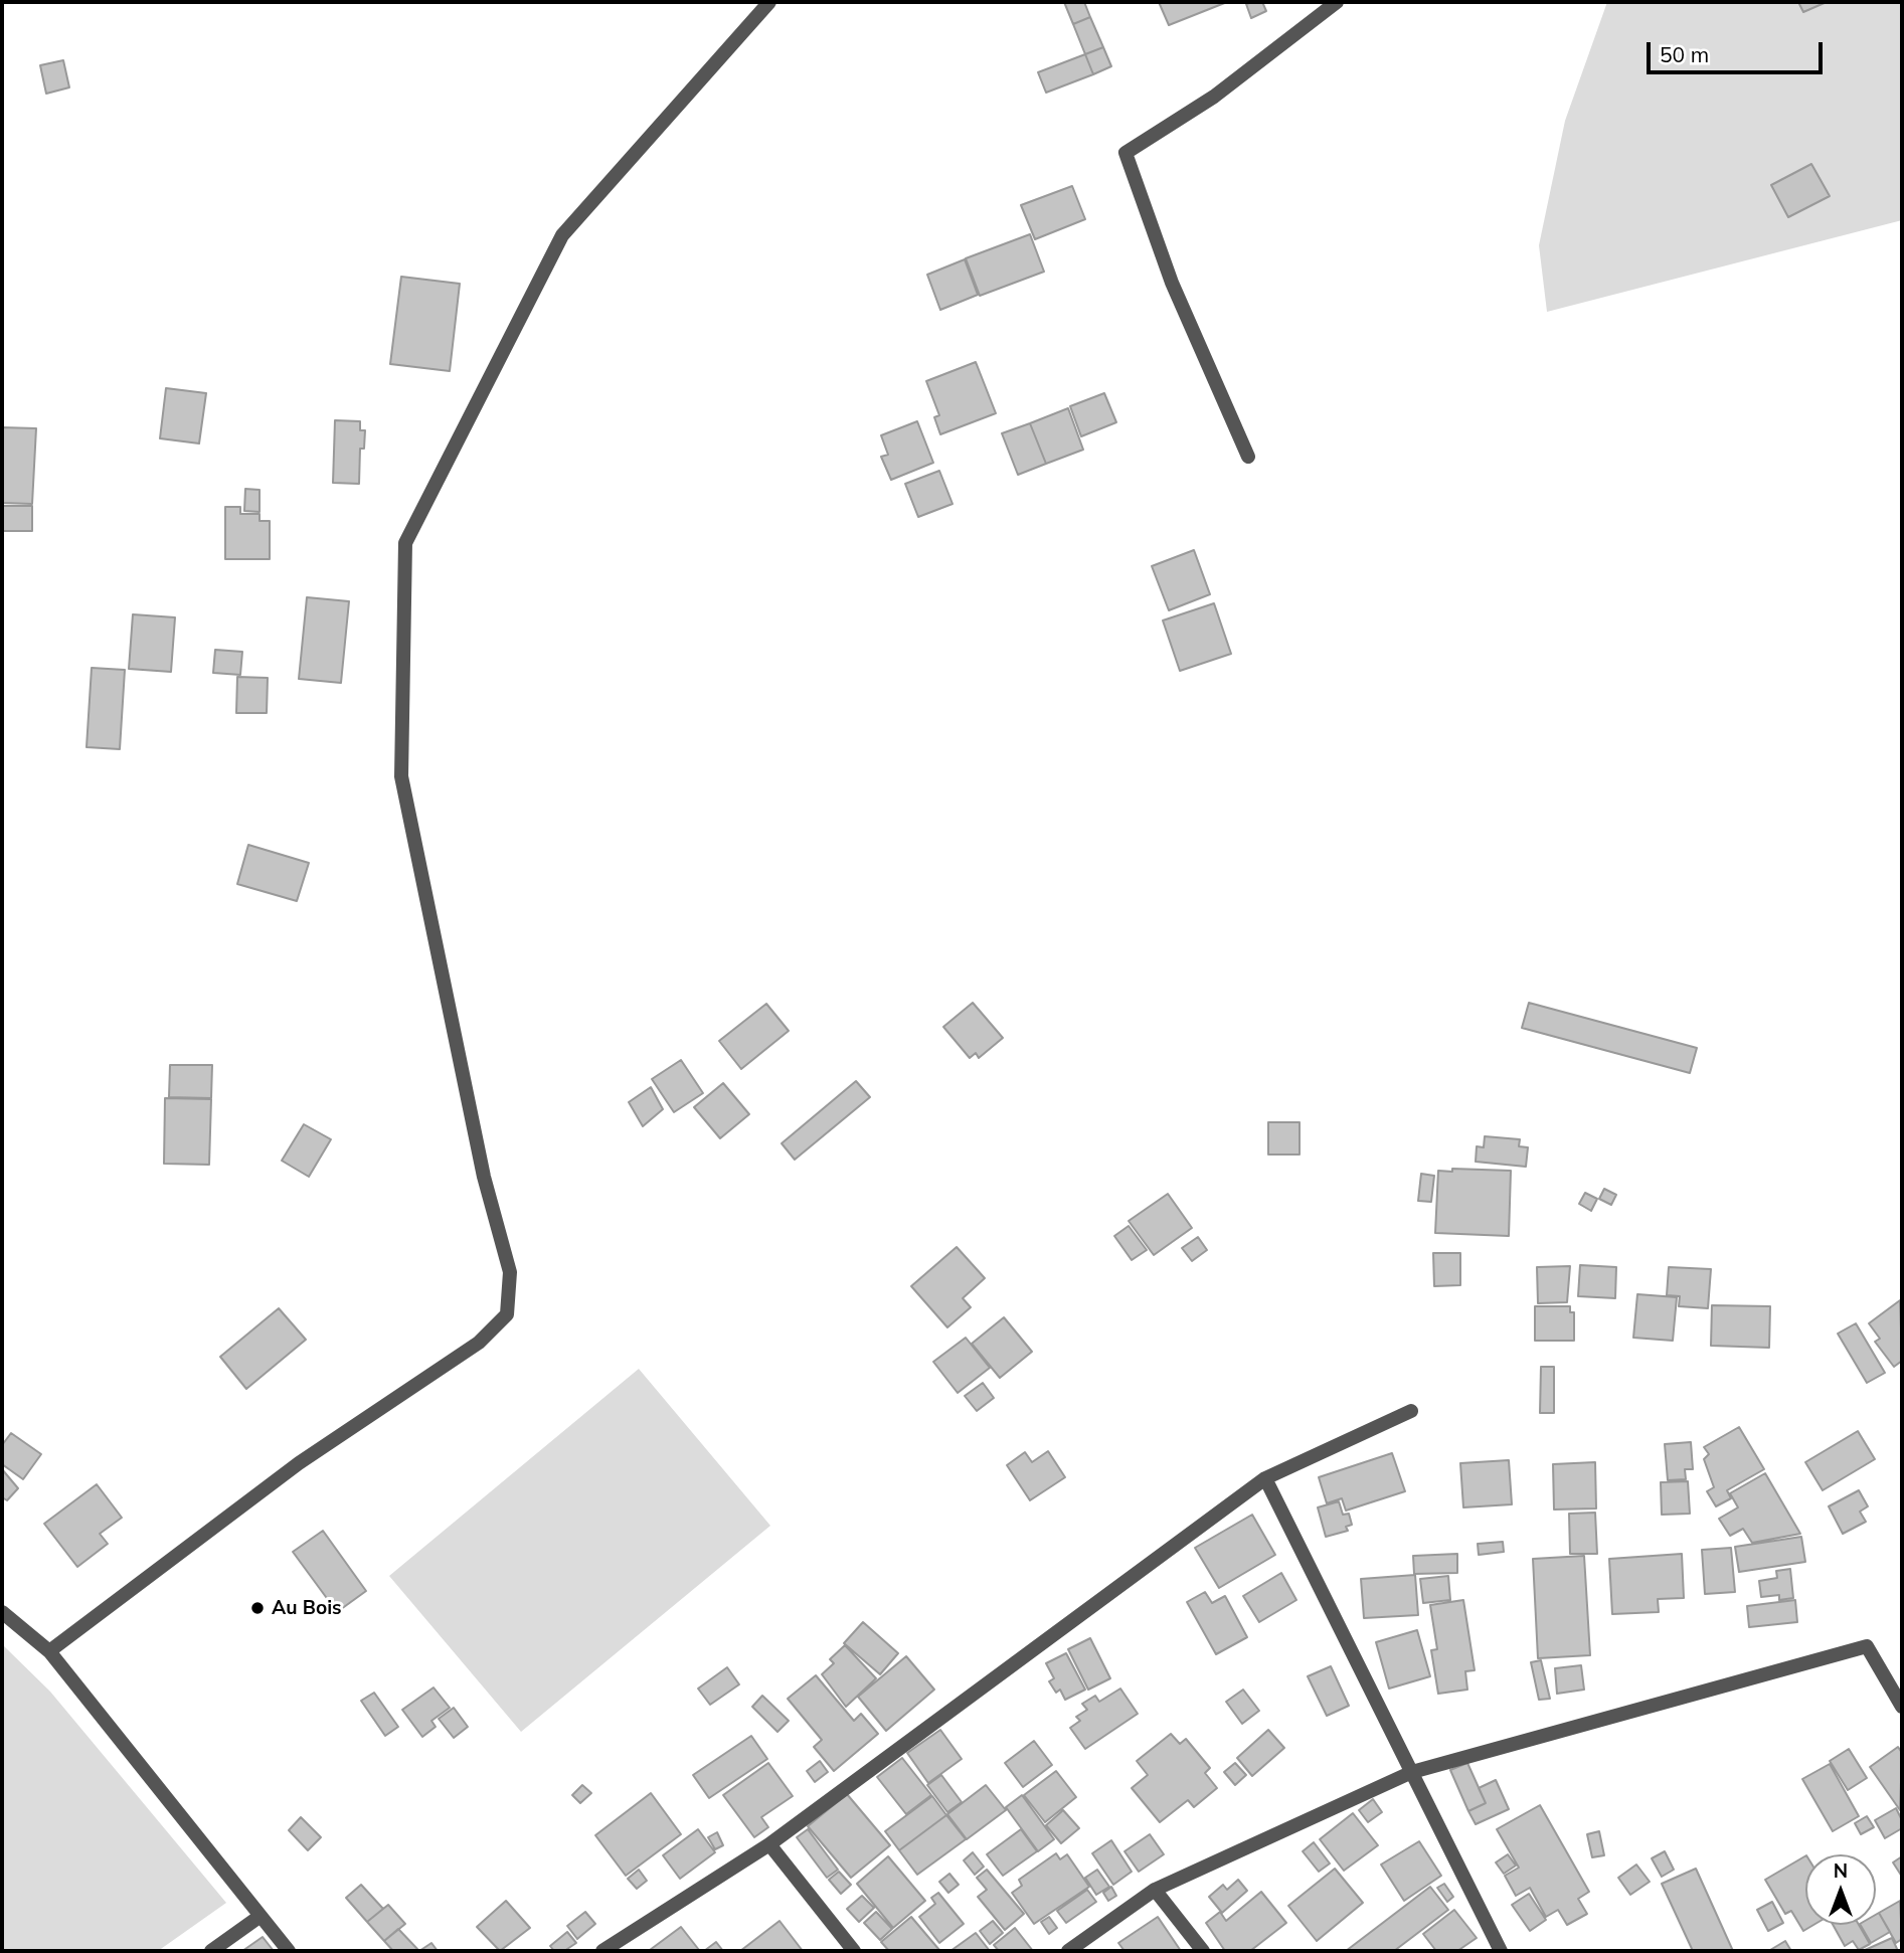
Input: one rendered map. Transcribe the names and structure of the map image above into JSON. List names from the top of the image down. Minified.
{"places":["Au Bois"],"scale_bar":"50 m","north":"top"}
